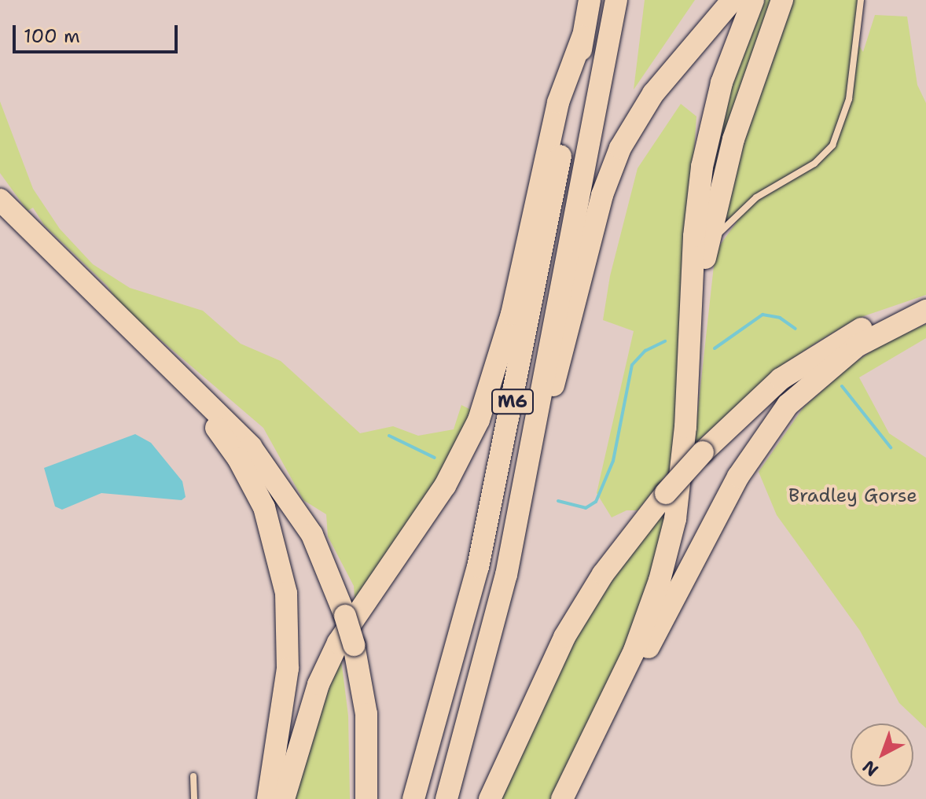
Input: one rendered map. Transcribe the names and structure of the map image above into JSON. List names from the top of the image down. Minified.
{"streets":{"highway":["M6"]},"parks":["Bradley Gorse"],"scale_bar":"100 m","north":"bottom left"}
